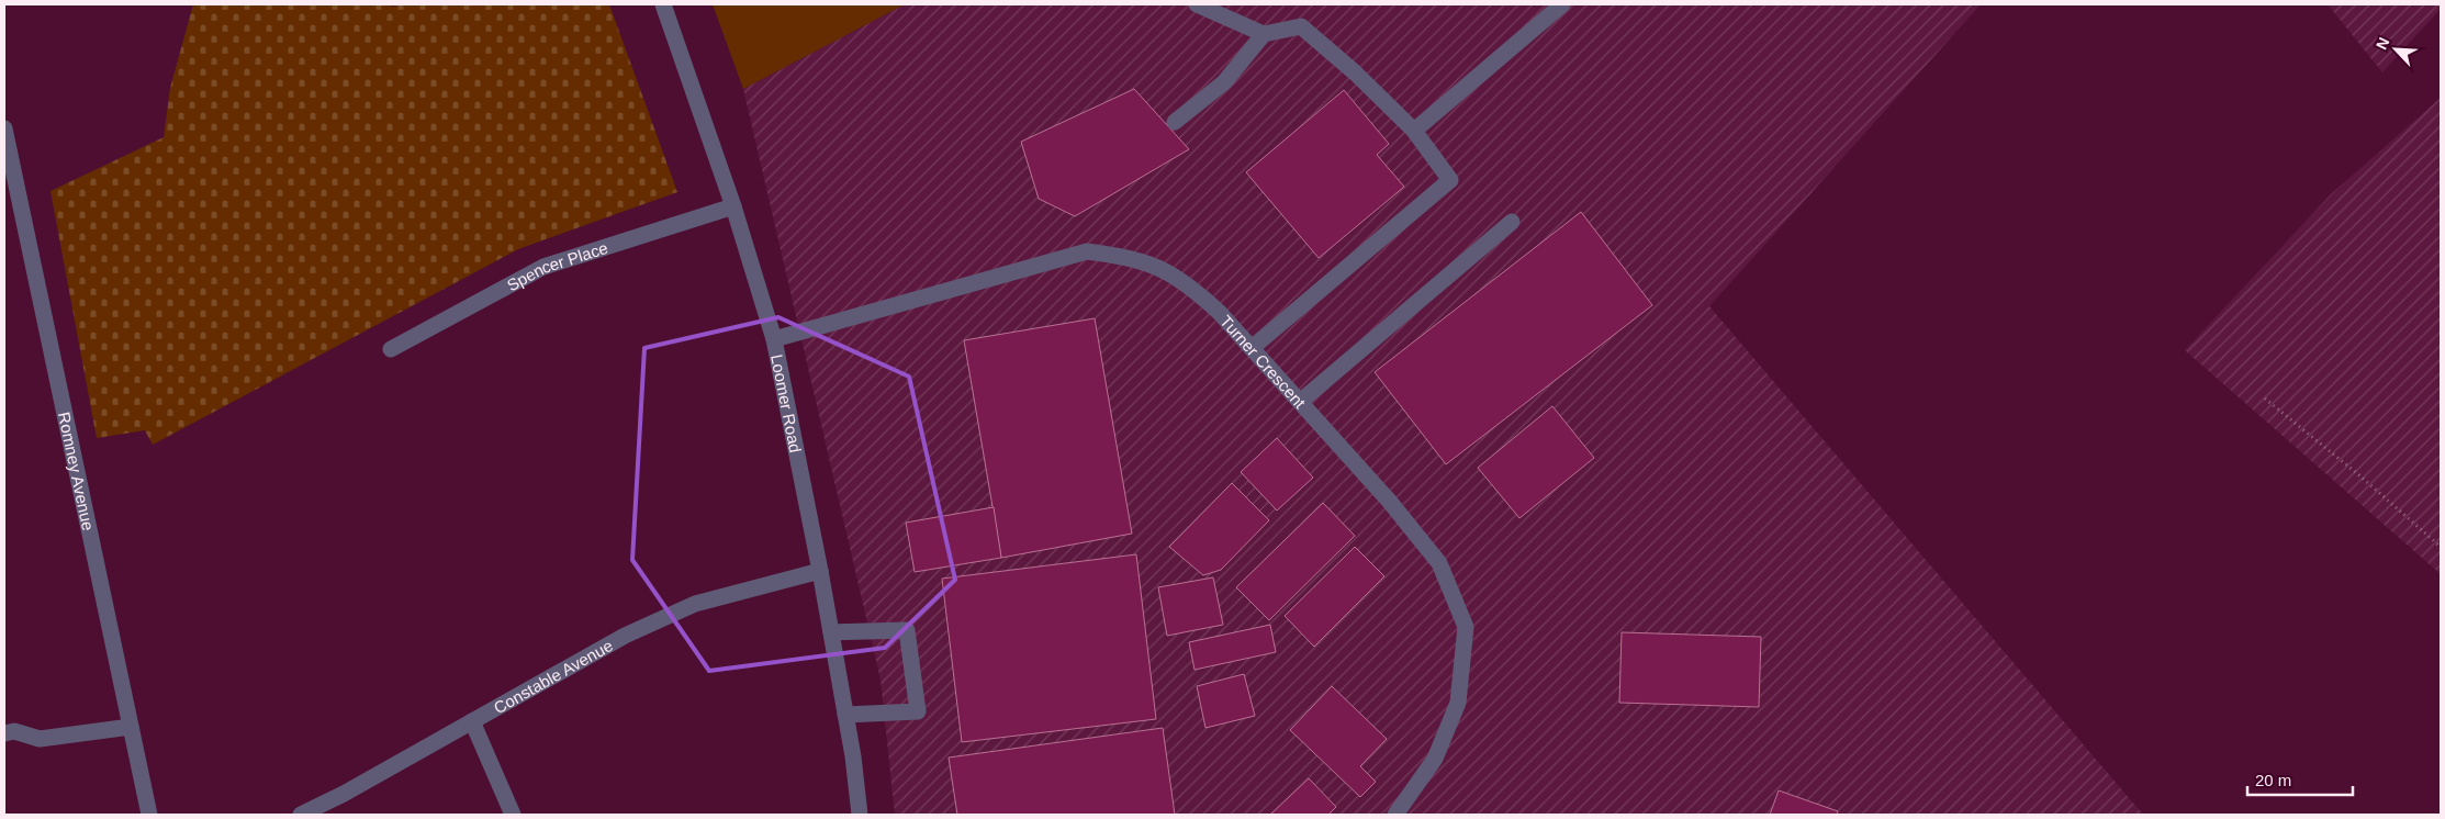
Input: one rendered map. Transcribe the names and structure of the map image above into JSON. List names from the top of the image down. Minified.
{"streets":{"street":["Spencer Place","Turner Crescent","Loomer Road","Romney Avenue","Constable Avenue"]},"crossings":[["Spencer Place","Loomer Road"],["Turner Crescent","Loomer Road"],["Loomer Road","Constable Avenue"]],"scale_bar":"20 m","north":"top left"}
